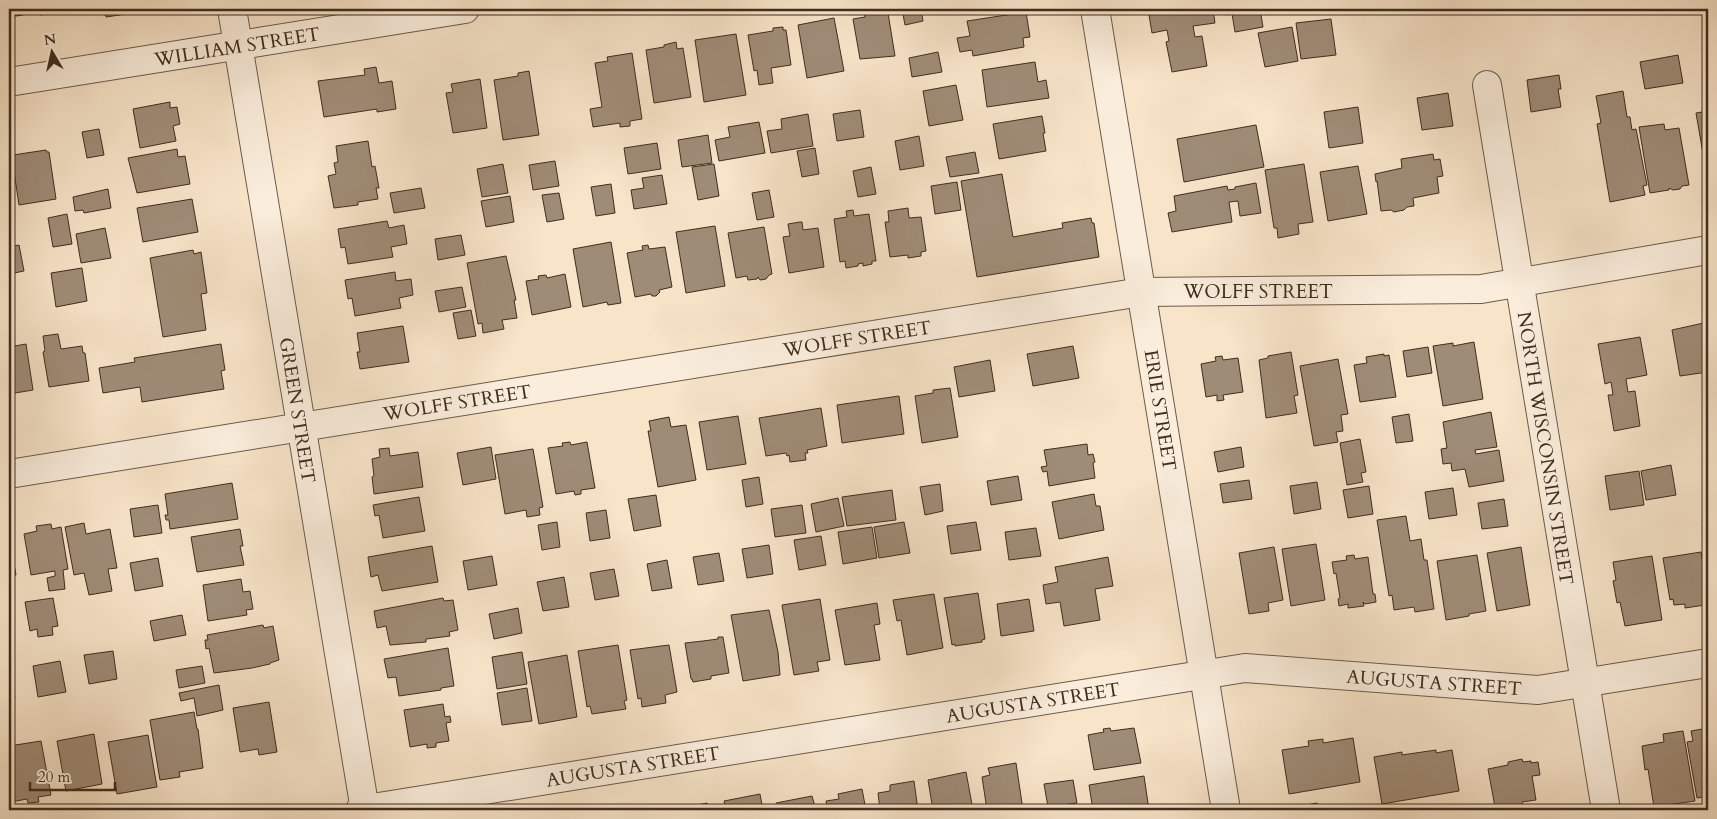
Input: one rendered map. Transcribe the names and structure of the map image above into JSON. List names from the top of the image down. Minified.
{"streets":{"street":["WILLIAM STREET","WOLFF STREET","GREEN STREET","ERIE STREET","NORTH WISCONSIN STREET","AUGUSTA STREET"]},"crossings":[["WILLIAM STREET","GREEN STREET"],["WOLFF STREET","GREEN STREET"],["WOLFF STREET","ERIE STREET"],["WOLFF STREET","NORTH WISCONSIN STREET"],["GREEN STREET","AUGUSTA STREET"],["ERIE STREET","AUGUSTA STREET"],["NORTH WISCONSIN STREET","AUGUSTA STREET"]],"scale_bar":"20 m","north":"top"}
